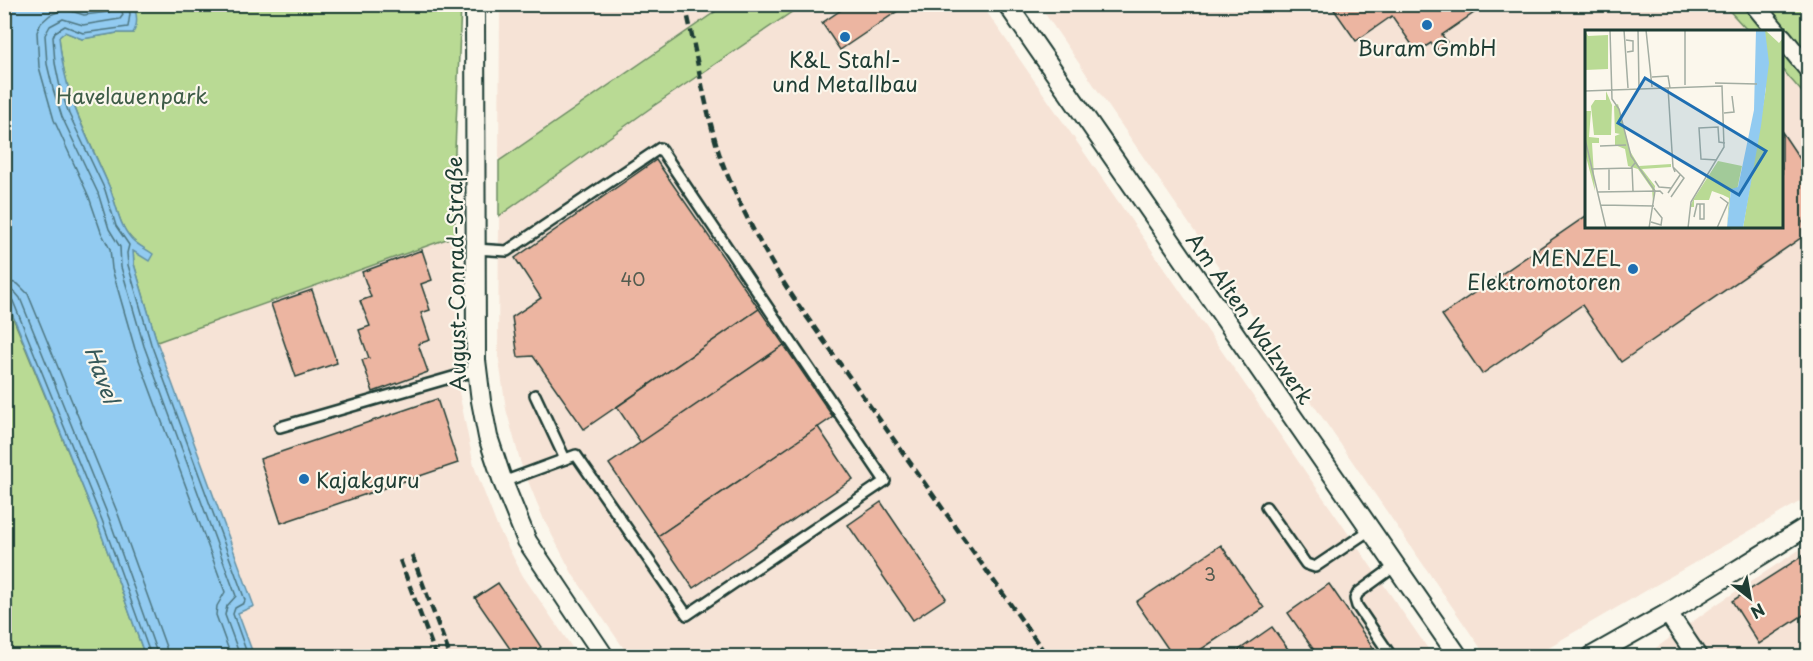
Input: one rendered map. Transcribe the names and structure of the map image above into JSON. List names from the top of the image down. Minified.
{"streets":{"street":["August-Conrad-Straße","Am Alten Walzwerk"]},"water":["Havel"],"parks":["Havelauenpark"],"places":["Buram GmbH","K&L Stahl- und Metallbau","MENZEL Elektromotoren","Kajakguru"],"house_numbers":["40","3"],"north":"bottom right"}
